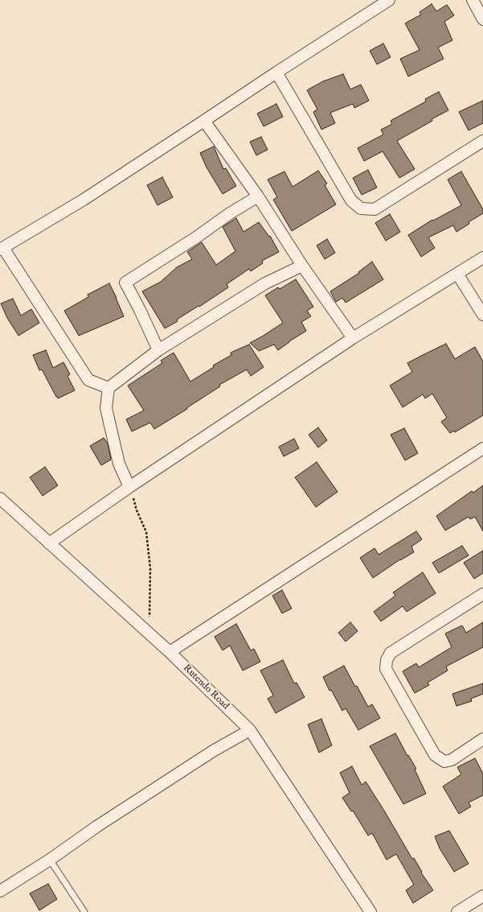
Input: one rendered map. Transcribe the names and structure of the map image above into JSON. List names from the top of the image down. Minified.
{"streets":{"street":["Rutendo Road"]}}
